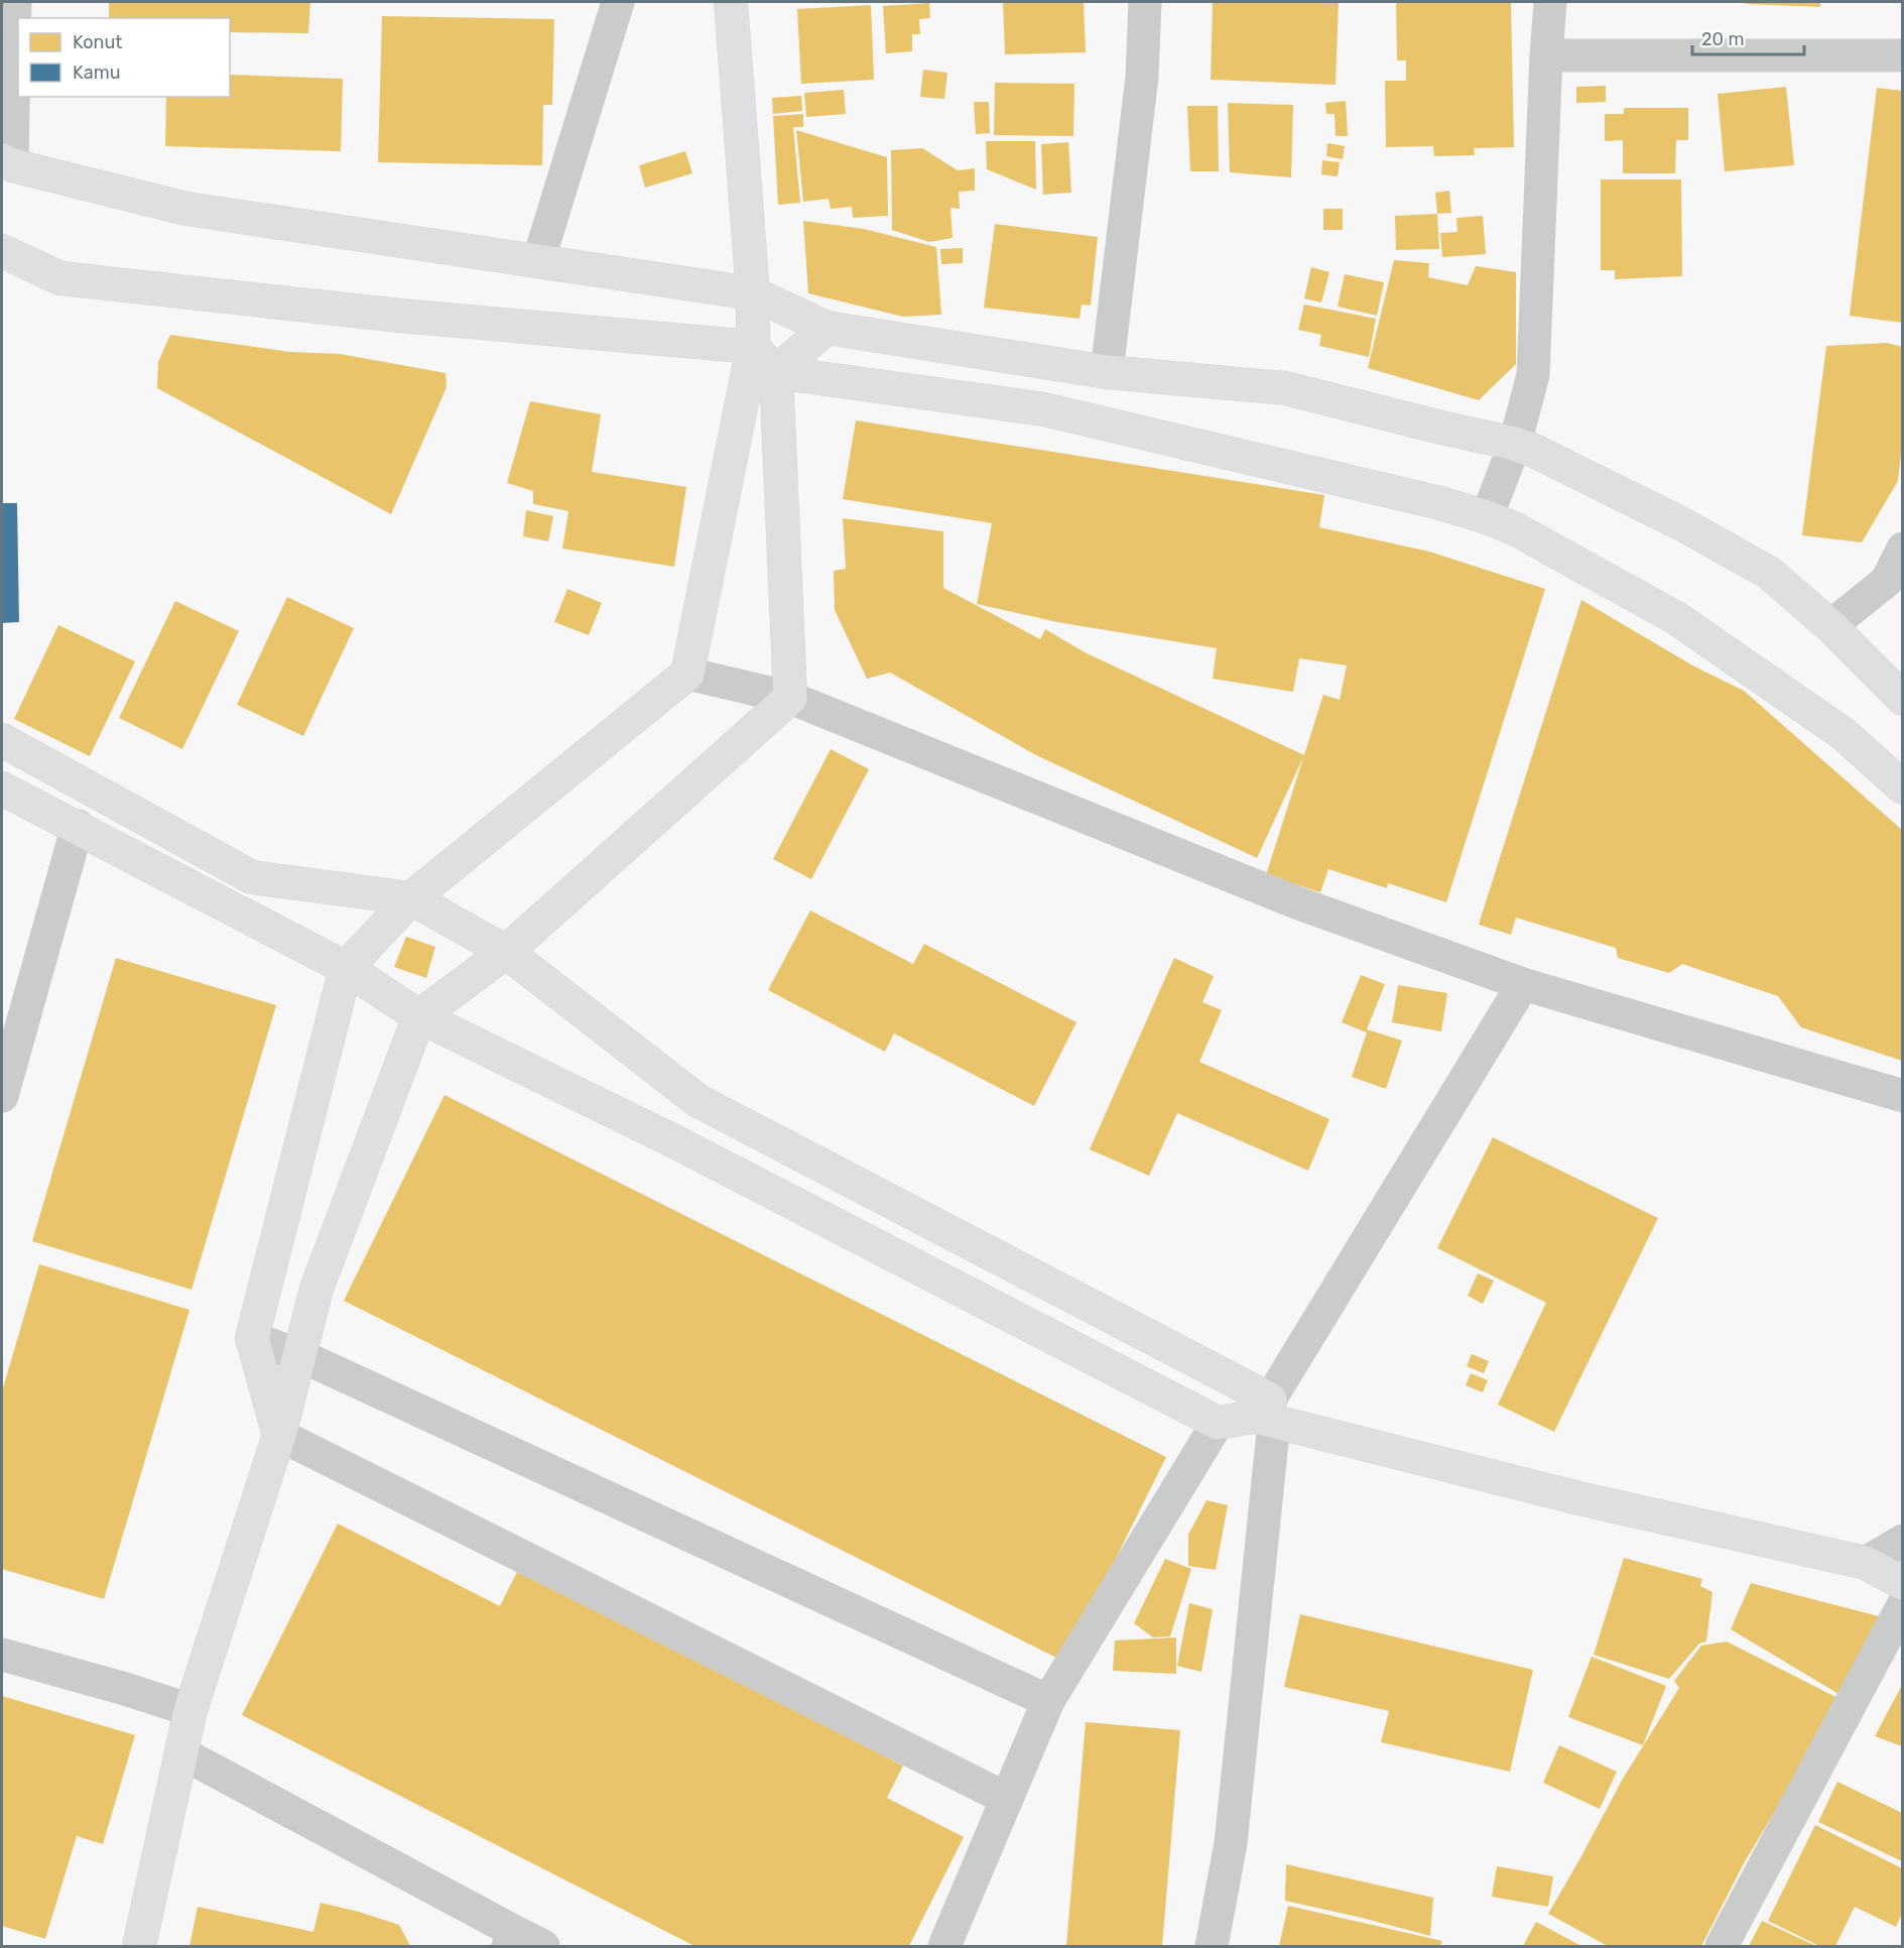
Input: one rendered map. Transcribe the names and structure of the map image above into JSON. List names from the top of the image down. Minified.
{"legend":["Konut","Kamu"],"scale_bar":"20 m"}
